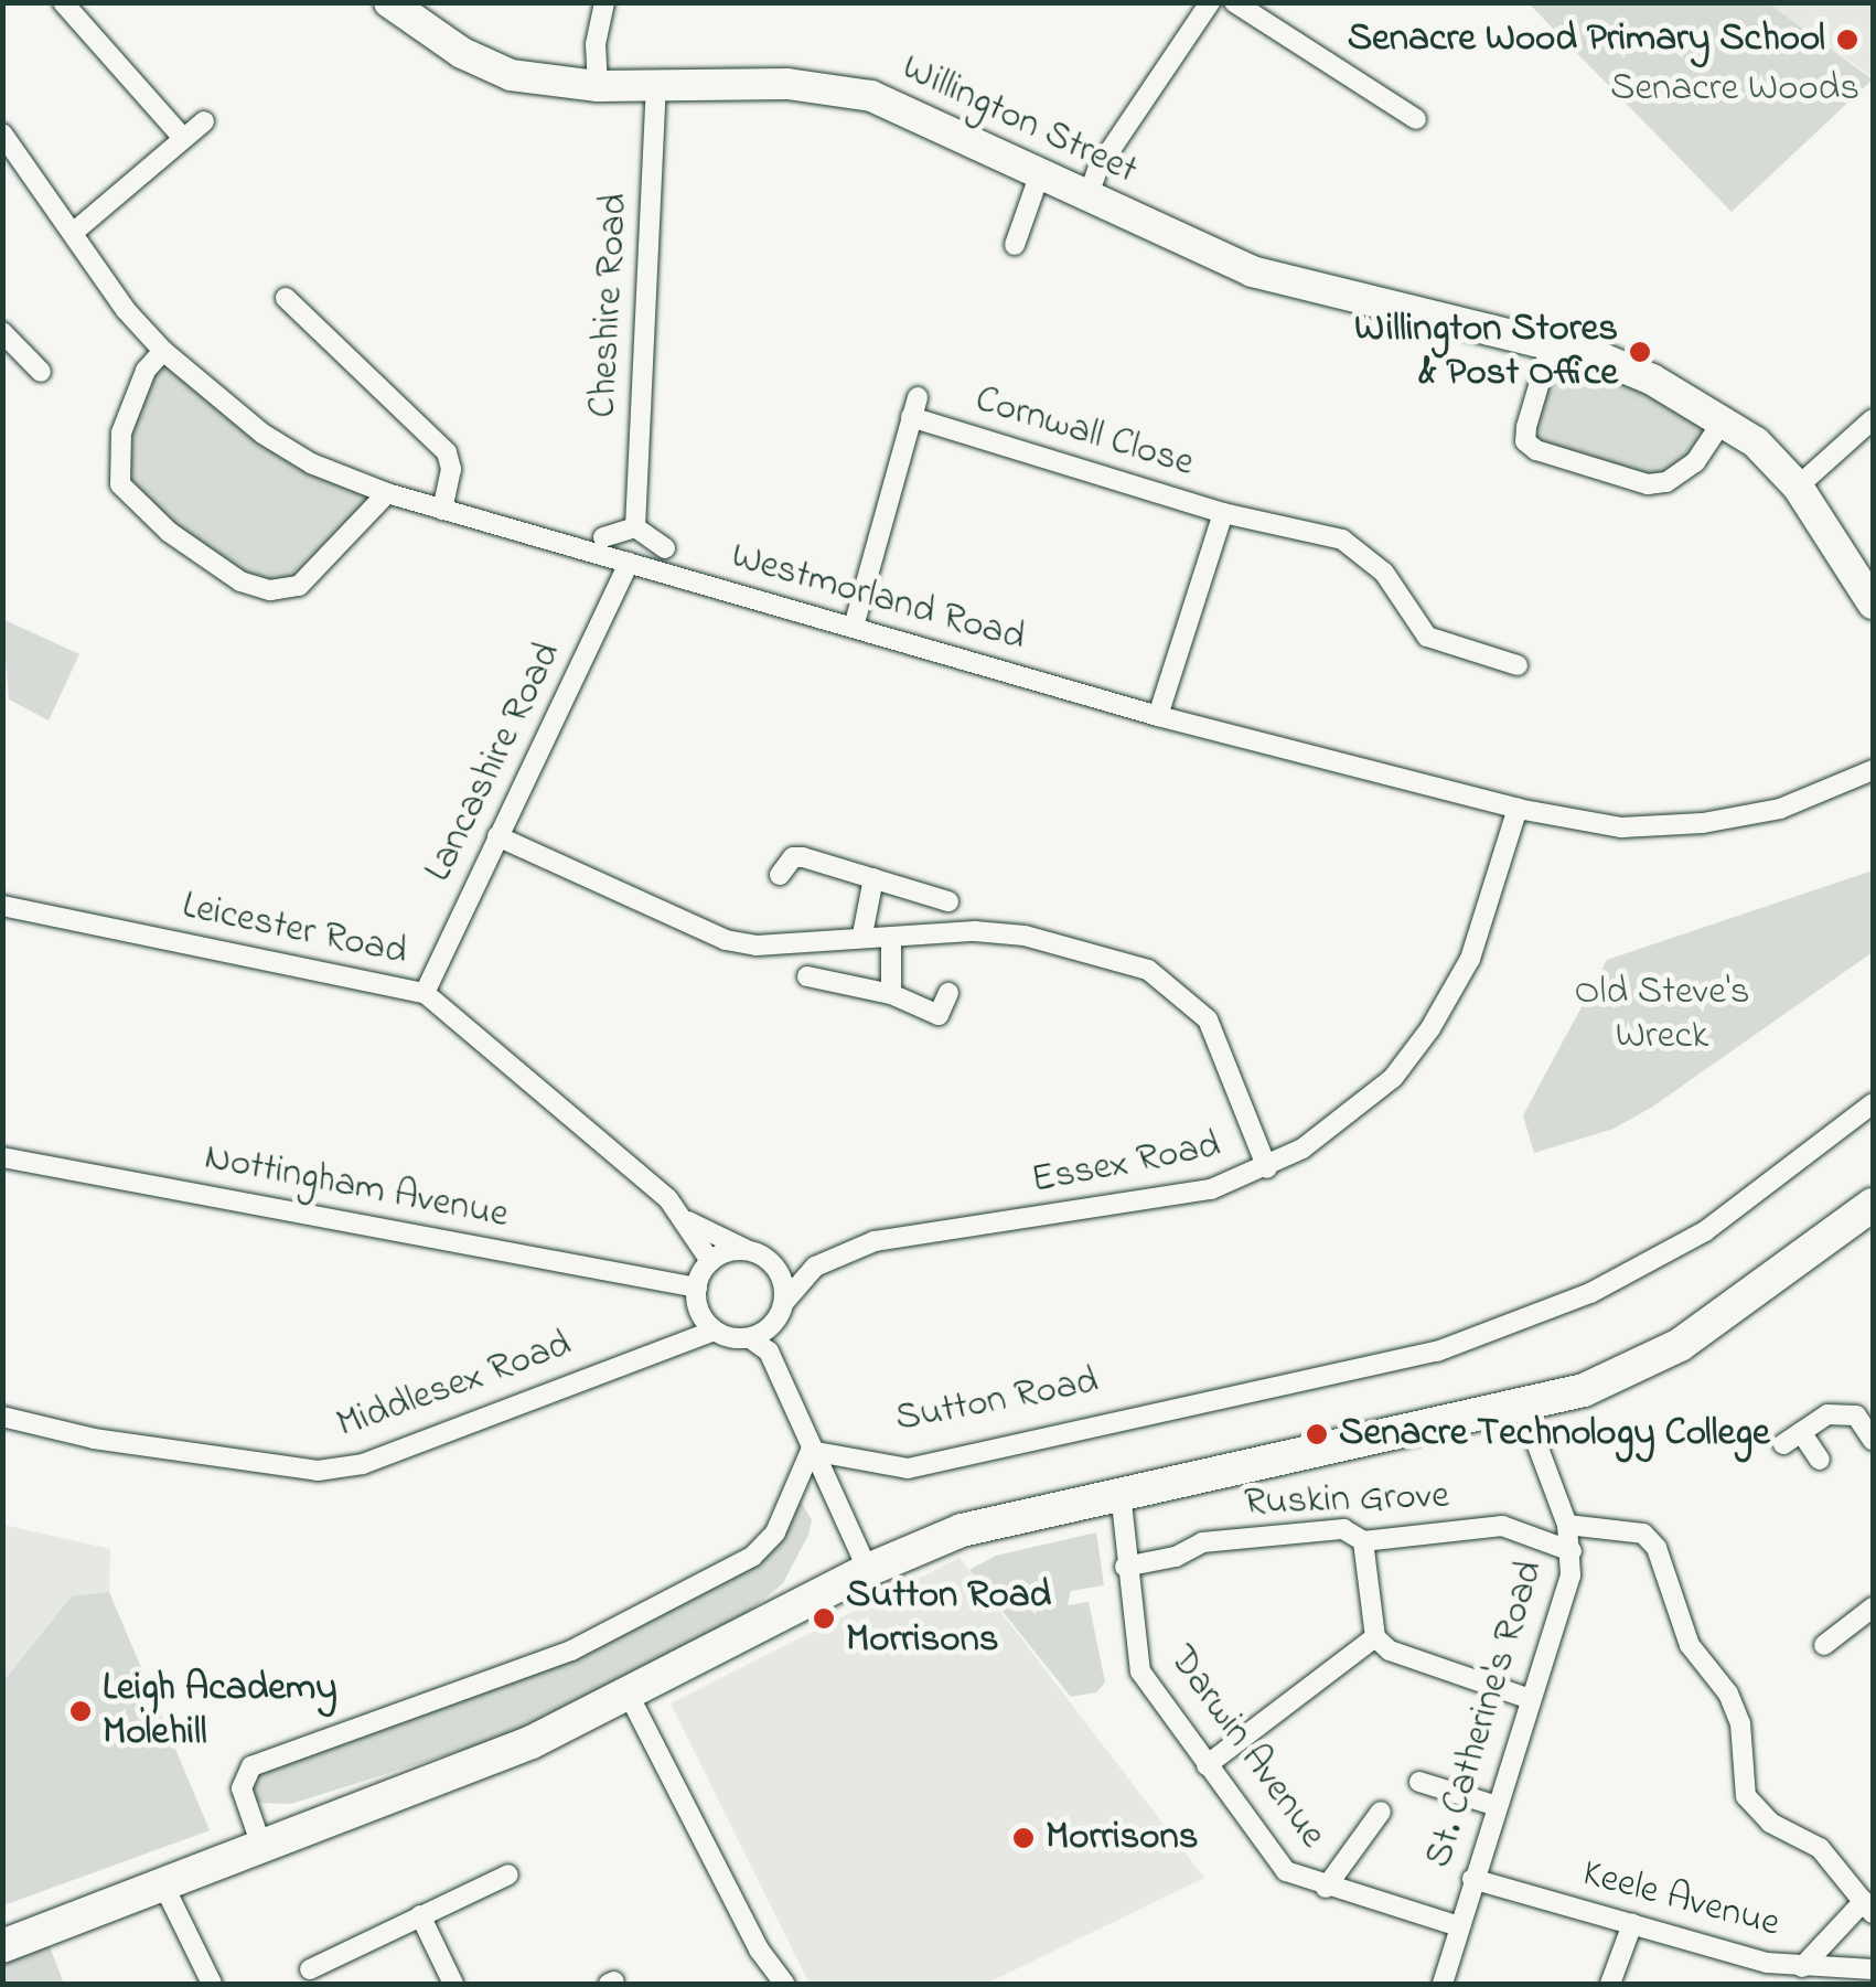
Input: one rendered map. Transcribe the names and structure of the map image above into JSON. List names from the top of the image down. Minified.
{"streets":{"street":["Willington Street","Cheshire Road","Cornwall Close","Westmorland Road","Lancashire Road","Leicester Road","Essex Road","Nottingham Avenue","Middlesex Road","Sutton Road","Ruskin Grove","St. Catherine's Road","Darwin Avenue","Keele Avenue"]},"crossings":[["Willington Street","Cheshire Road"],["Cornwall Close","Westmorland Road"],["Westmorland Road","Lancashire Road"],["Westmorland Road","Essex Road"],["Lancashire Road","Leicester Road"],["Leicester Road","Essex Road"],["Leicester Road","Nottingham Avenue"],["Leicester Road","Middlesex Road"],["Essex Road","Nottingham Avenue"],["Essex Road","Middlesex Road"],["Nottingham Avenue","Middlesex Road"],["Ruskin Grove","St. Catherine's Road"],["Ruskin Grove","Darwin Avenue"],["St. Catherine's Road","Darwin Avenue"],["St. Catherine's Road","Keele Avenue"]],"parks":["Senacre Woods","Old Steve's Wreck"],"places":["Senacre Wood Primary School","Willington Stores & Post Office","Senacre Technology College","Sutton Road Morrisons","Leigh Academy Molehill","Morrisons"]}
